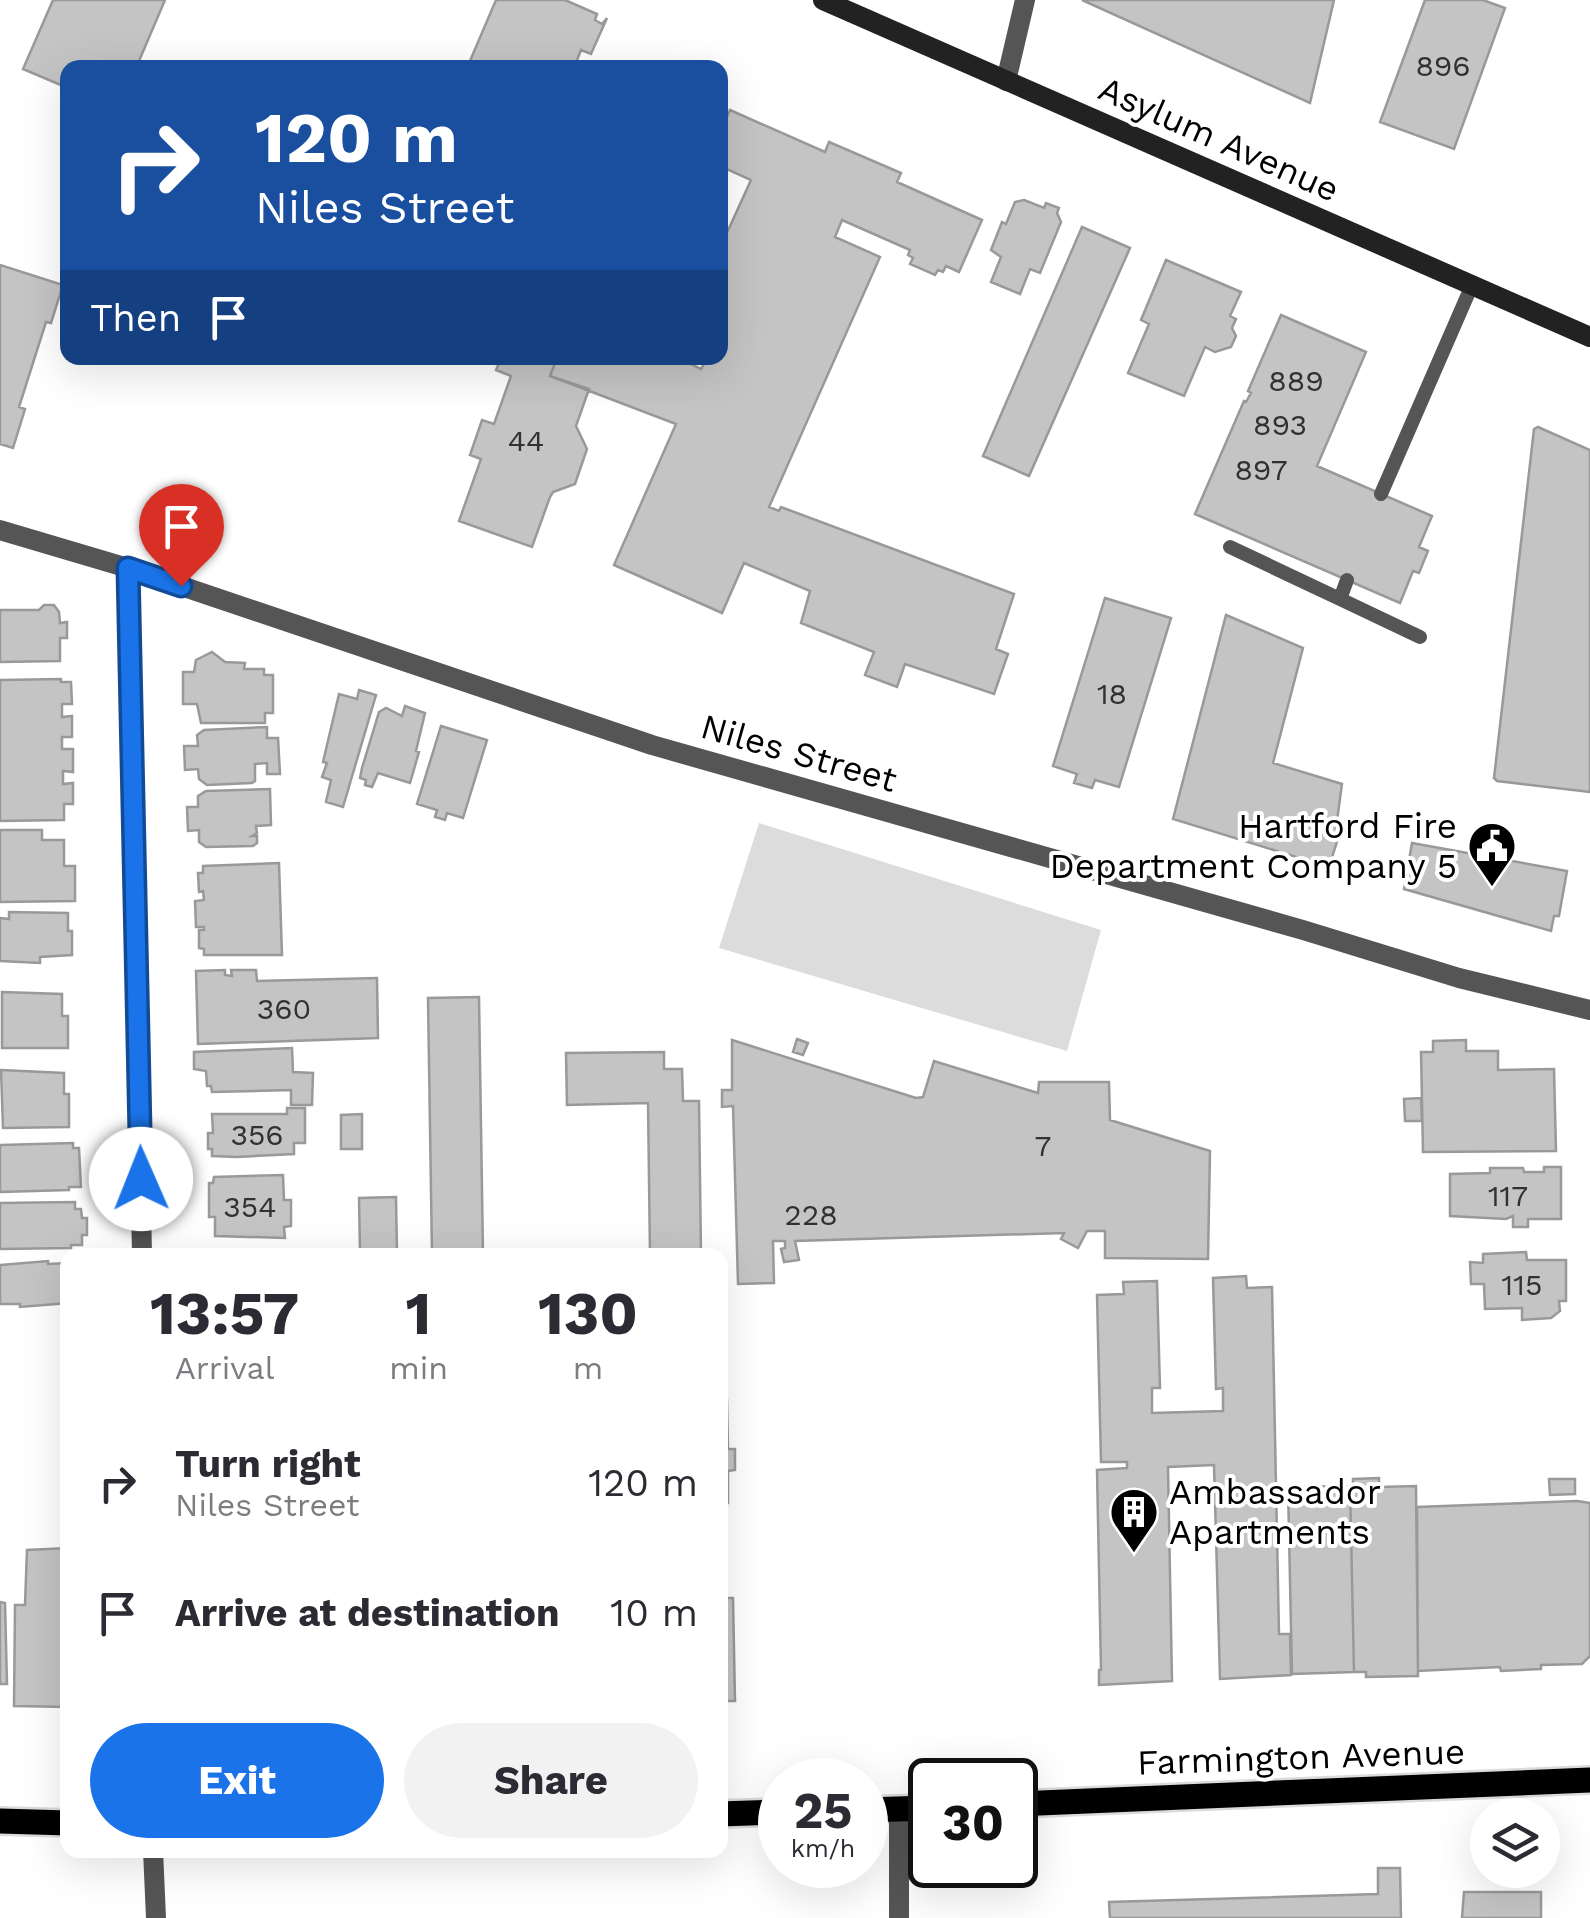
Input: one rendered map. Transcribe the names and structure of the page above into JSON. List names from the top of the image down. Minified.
{"streets":{"main road":["Asylum Avenue","Farmington Avenue"],"street":["Niles Street"]},"places":{"public building":["Hartford Fire Department Company 5"],"building":["Ambassador Apartments"]},"house_numbers":["896","889","893","44","897","18","360","356","7","117","354","228","115"],"page":{"turn":["120 m","Niles Street"],"then":"Then","eta":["13:57","Arrival","1","min","130","m"],"list":[{"name":"Turn right","note":"Niles Street","value":"120 m"},{"name":"Arrive at destination","value":"10 m"}],"buttons":["Exit","Share"],"speed":"25 km/h","limit":"30"}}
